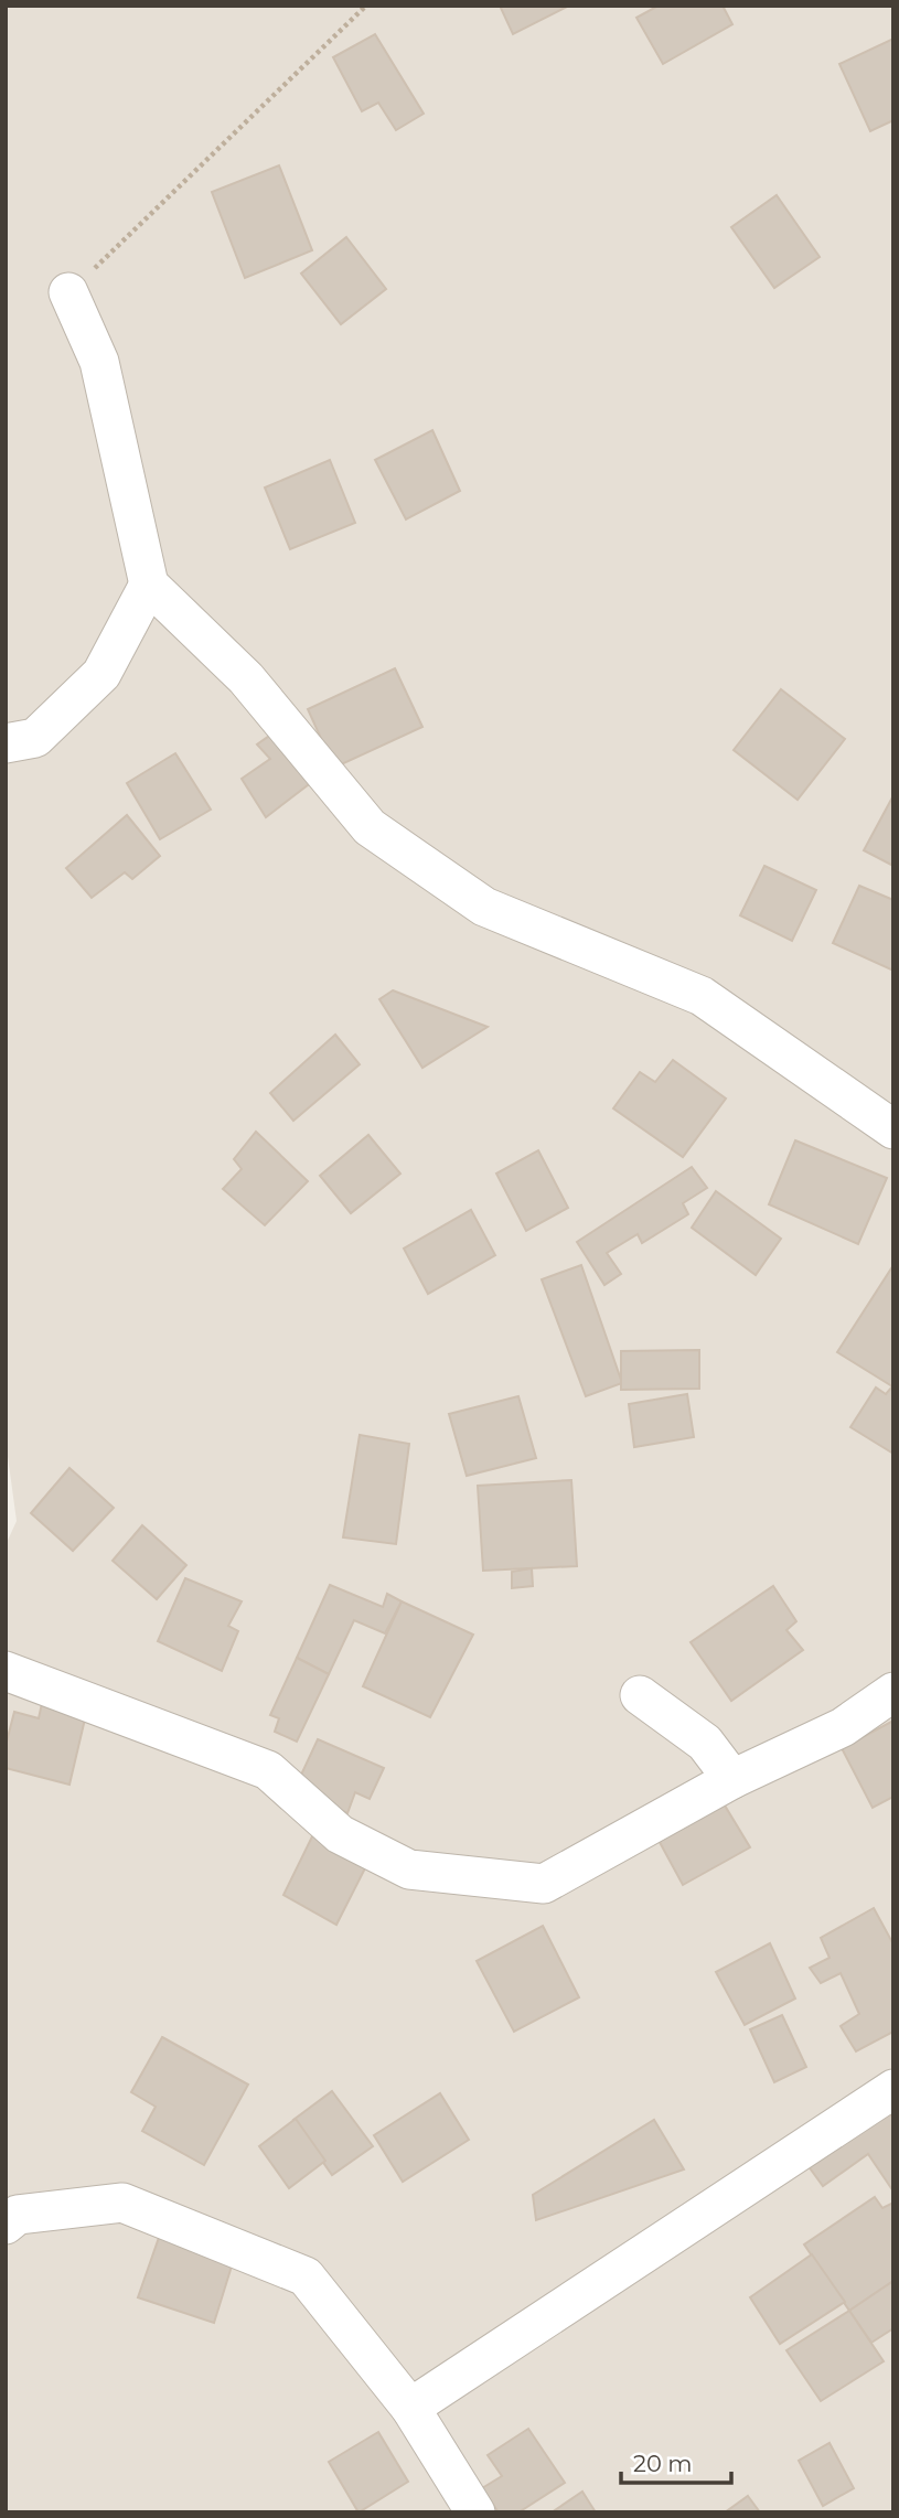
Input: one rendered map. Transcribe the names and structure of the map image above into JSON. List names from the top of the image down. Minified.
{"scale_bar":"20 m"}
